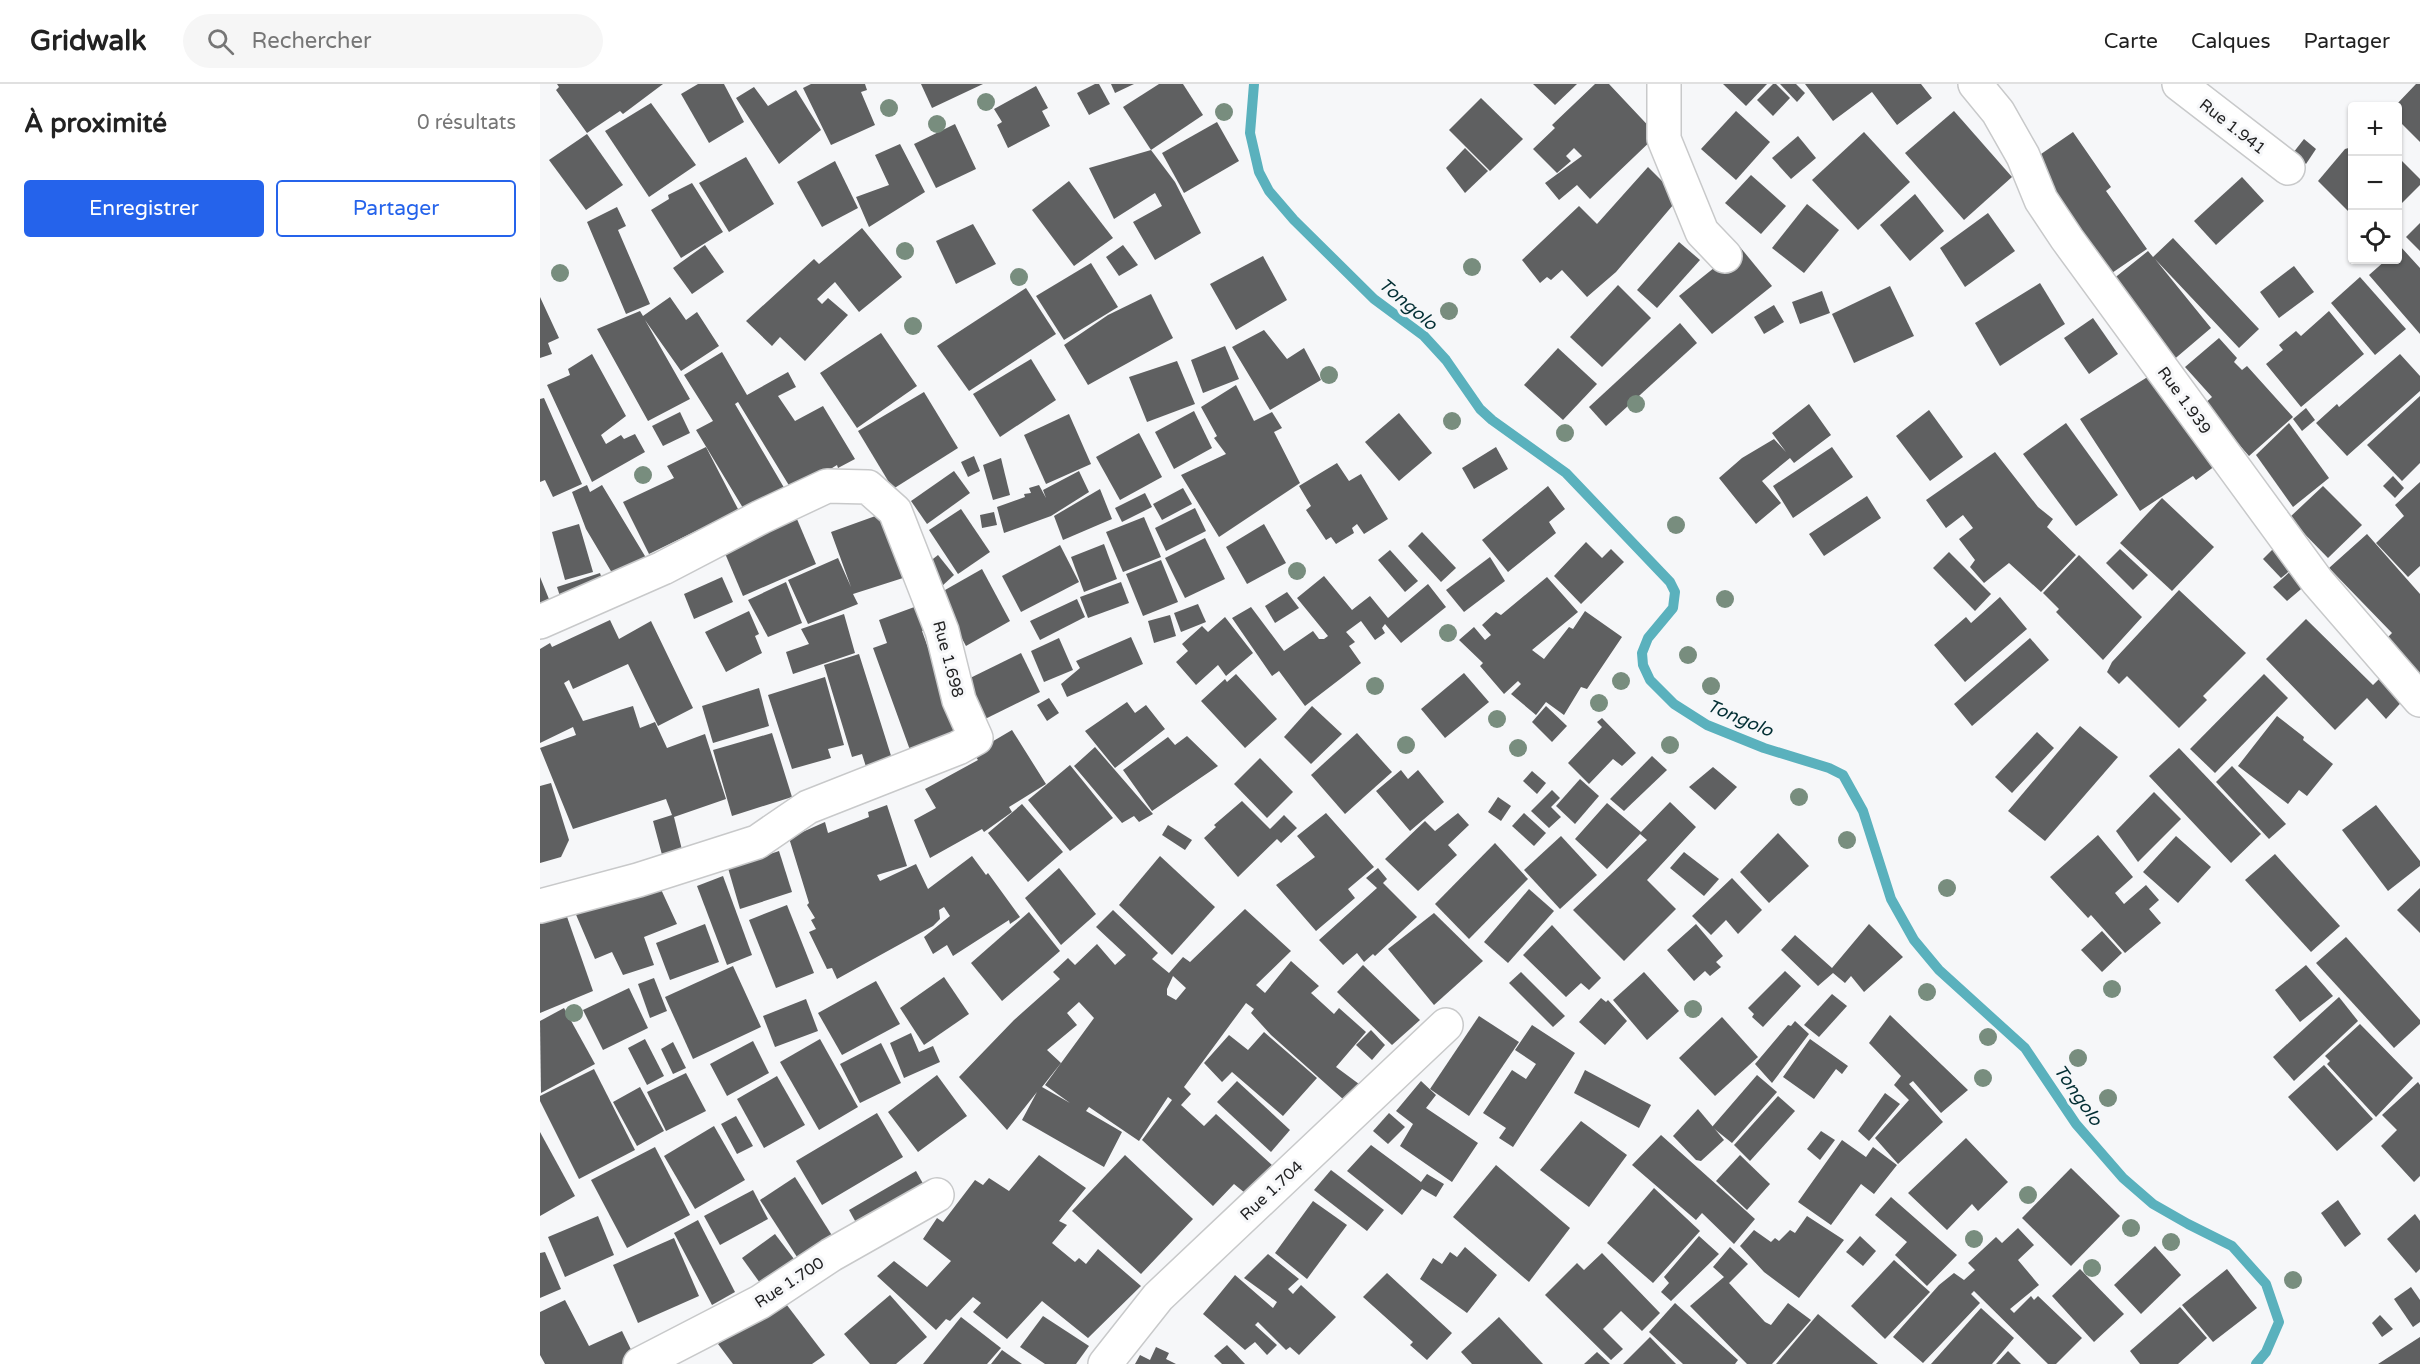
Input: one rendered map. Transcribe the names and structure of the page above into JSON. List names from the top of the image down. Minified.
{"streets":{"street":["Rue 1.941","Rue 1.939","Rue 1.698","Rue 1.704","Rue 1.700"]},"water":["Tongolo"],"page":{"header":"Gridwalk","search":"Rechercher","nav":["Carte","Calques","Partager"],"heading":["À proximité","0 résultats"],"map_buttons":["+","−"],"buttons":["Enregistrer","Partager"]}}
